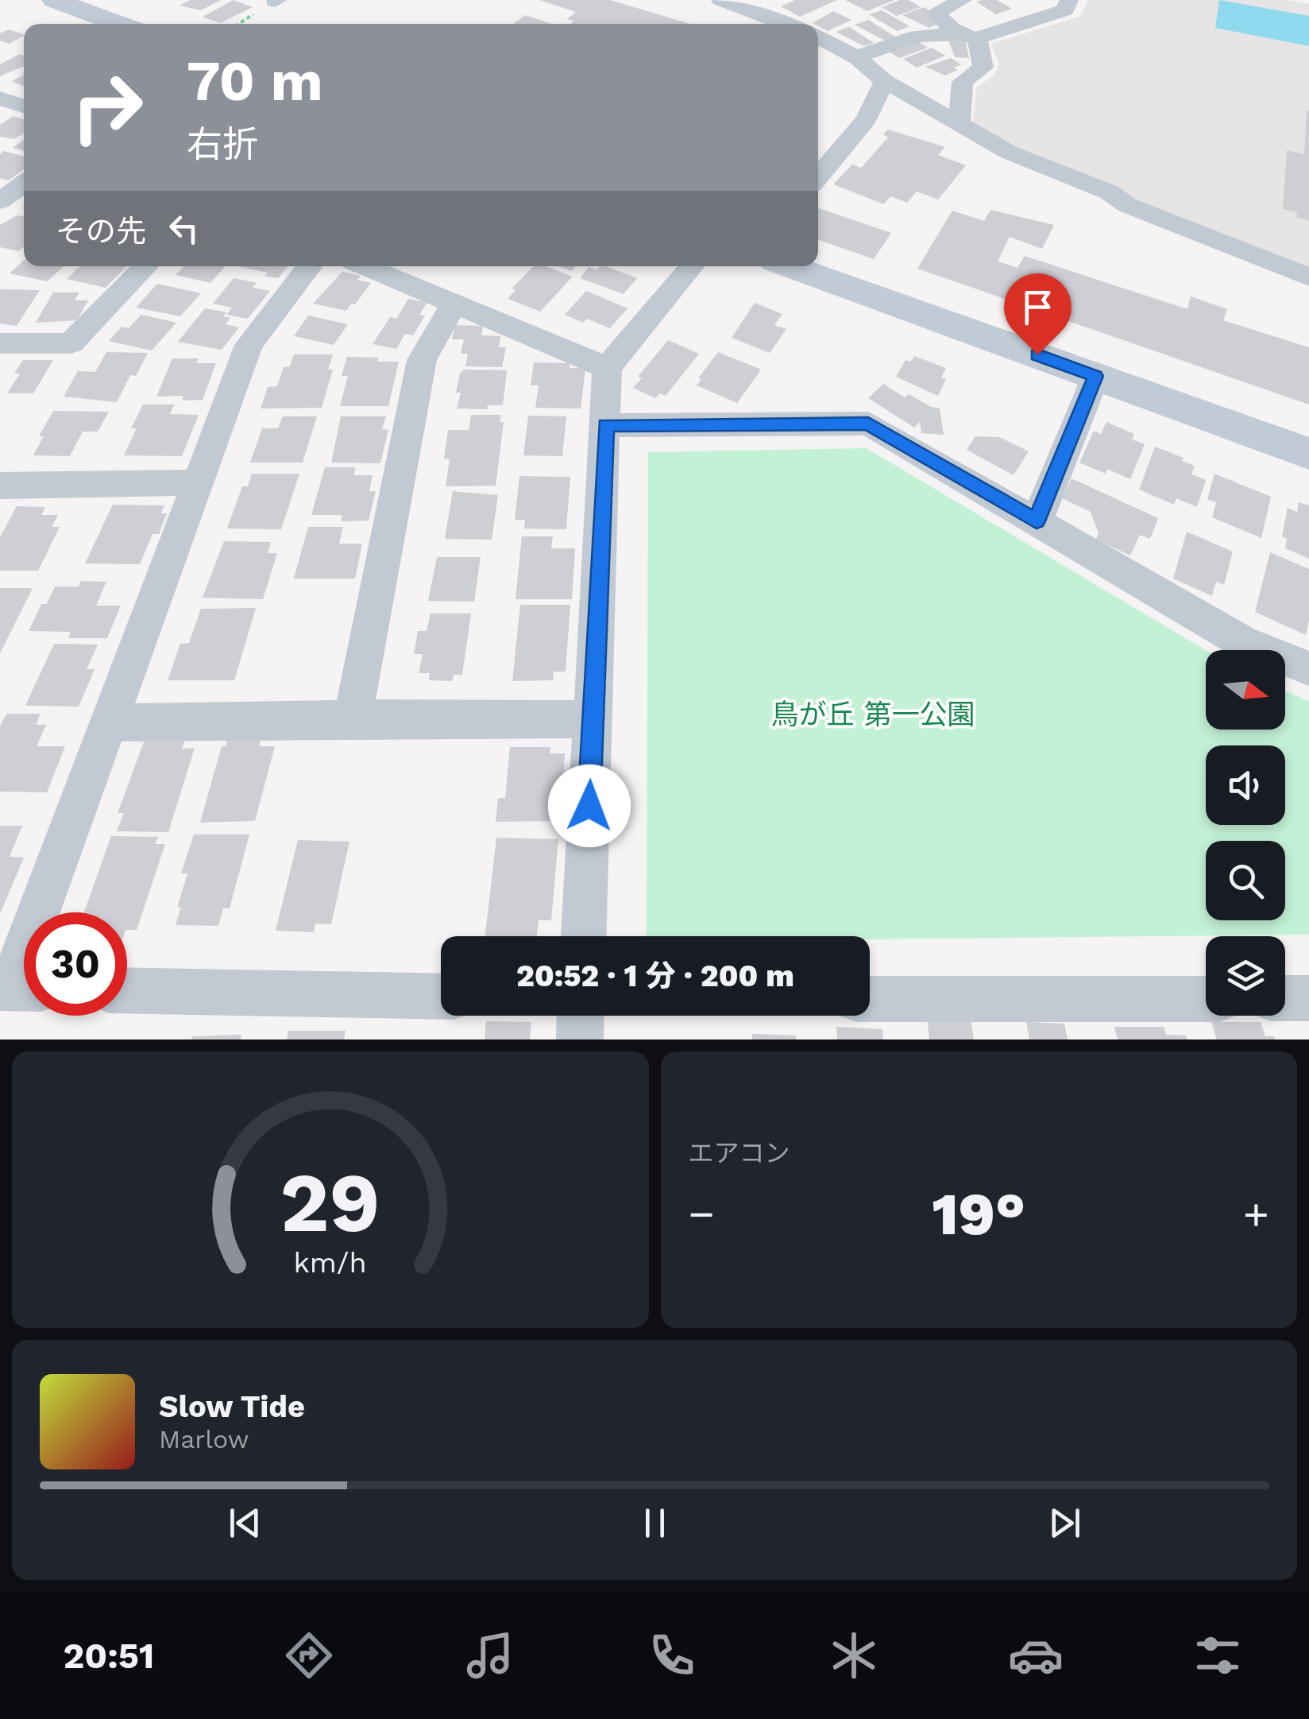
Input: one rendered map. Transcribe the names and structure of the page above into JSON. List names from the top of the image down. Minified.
{"parks":["鳥が丘 第一公園"],"north":"right","page":{"turn":["70 m","右折"],"then":"その先","limit":"30","trip":"20:52 · 1 分 · 200 m","tile":"エアコン","heat":["−","19°","+"],"song":["Slow Tide","Marlow"],"tabs":"20:51","gauge":["29","km/h"]}}
